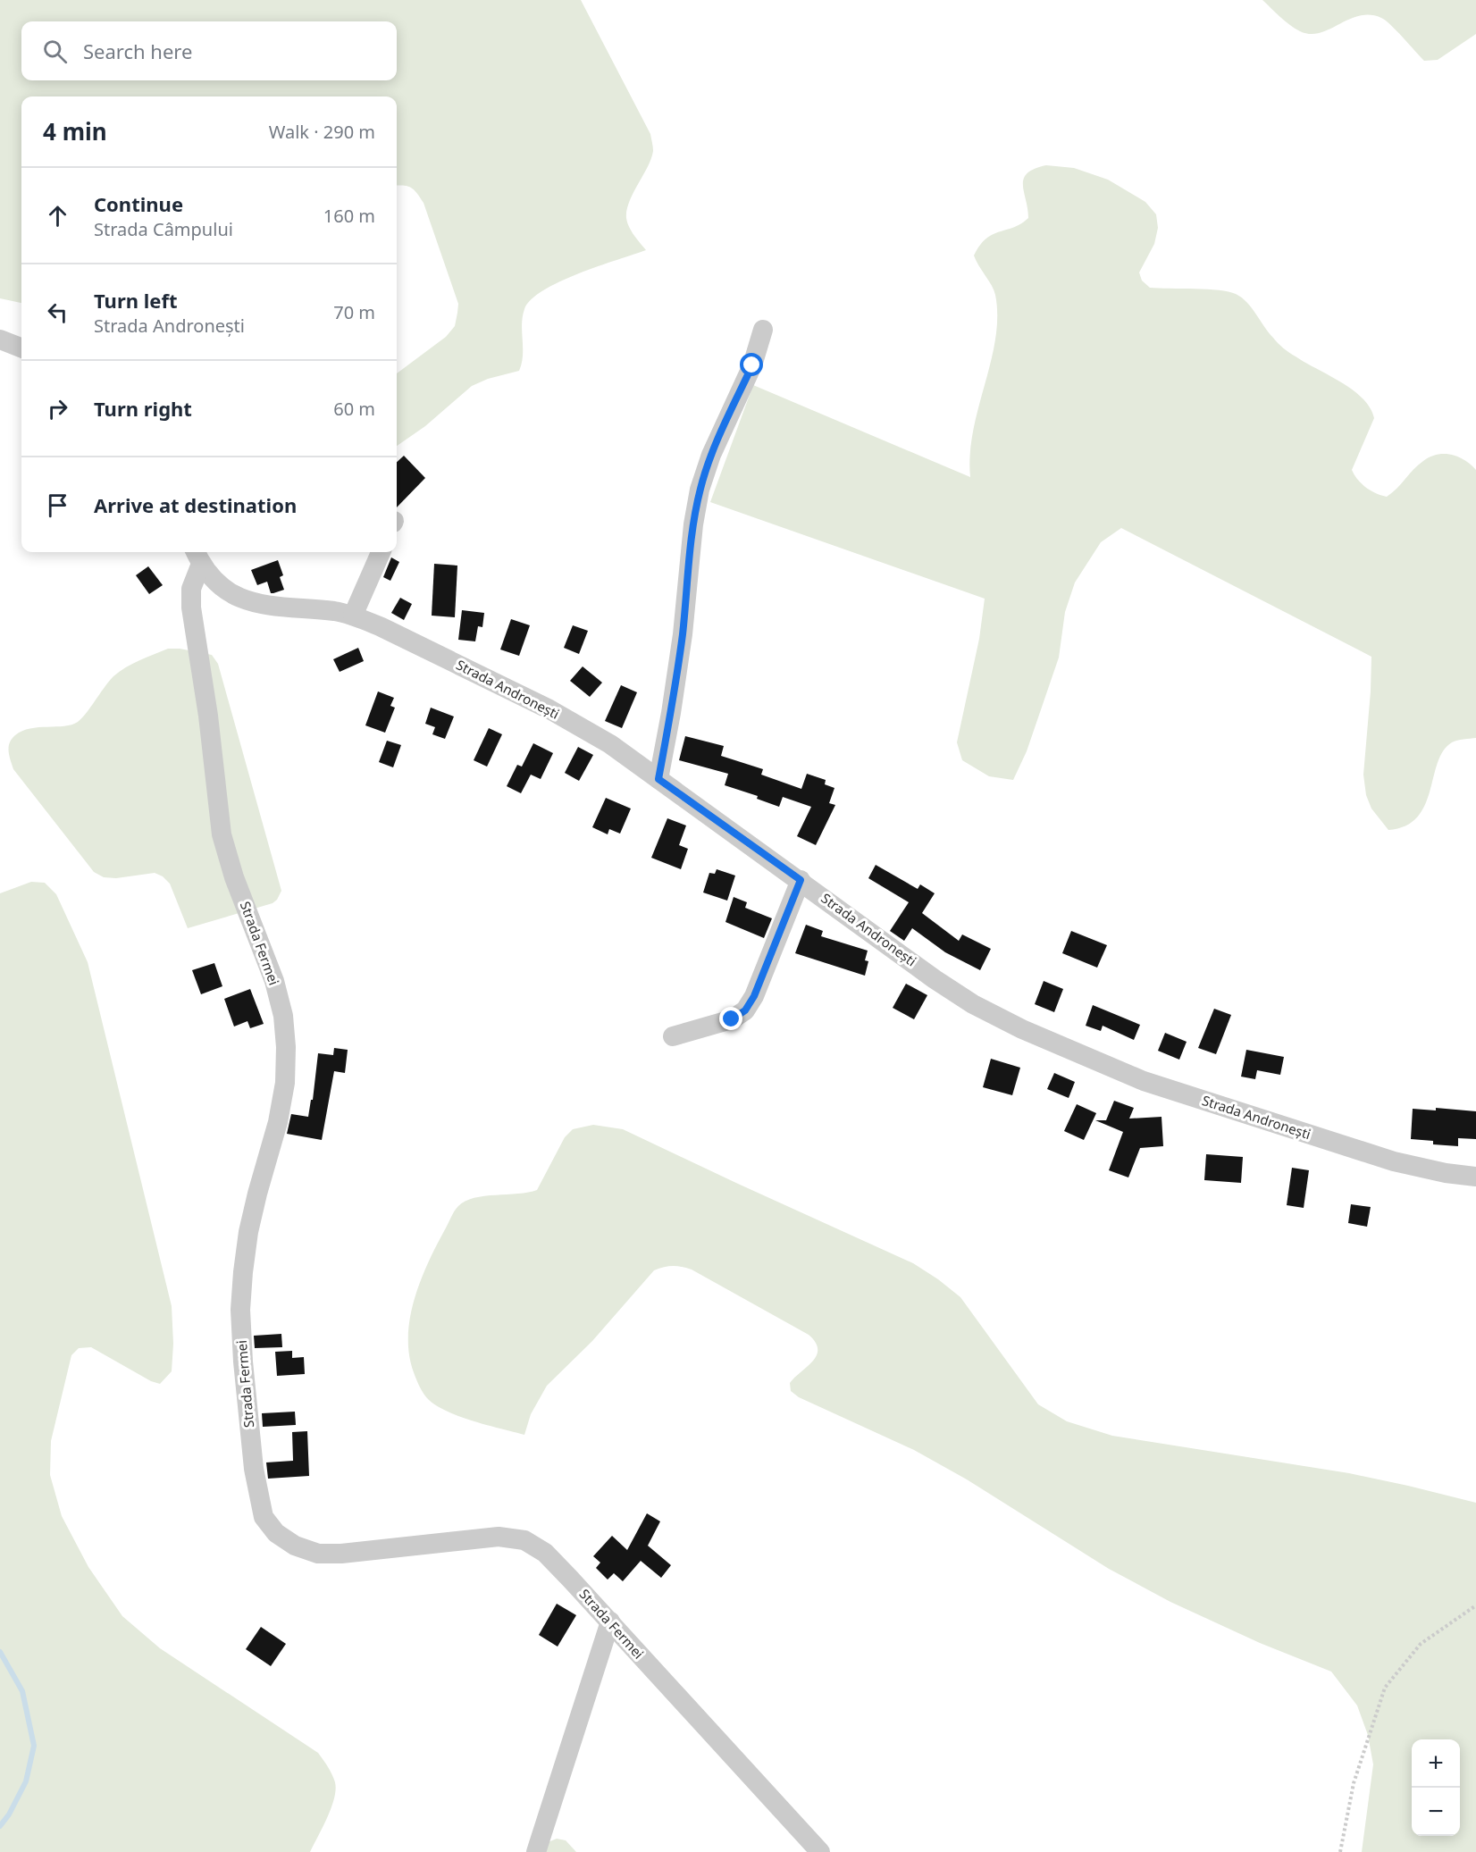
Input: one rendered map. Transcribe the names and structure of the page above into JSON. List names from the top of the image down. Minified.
{"streets":{"street":["Strada Andronești","Strada Fermei"]},"crossings":[["Strada Andronești","Strada Fermei"]],"page":{"search":"Search here","heading":["4 min","Walk · 290 m"],"list":[["Continue","Strada Câmpului","160 m"],["Turn left","Strada Andronești","70 m"],["Turn right","60 m"],"Arrive at destination"],"map_buttons":["+","−"]}}
